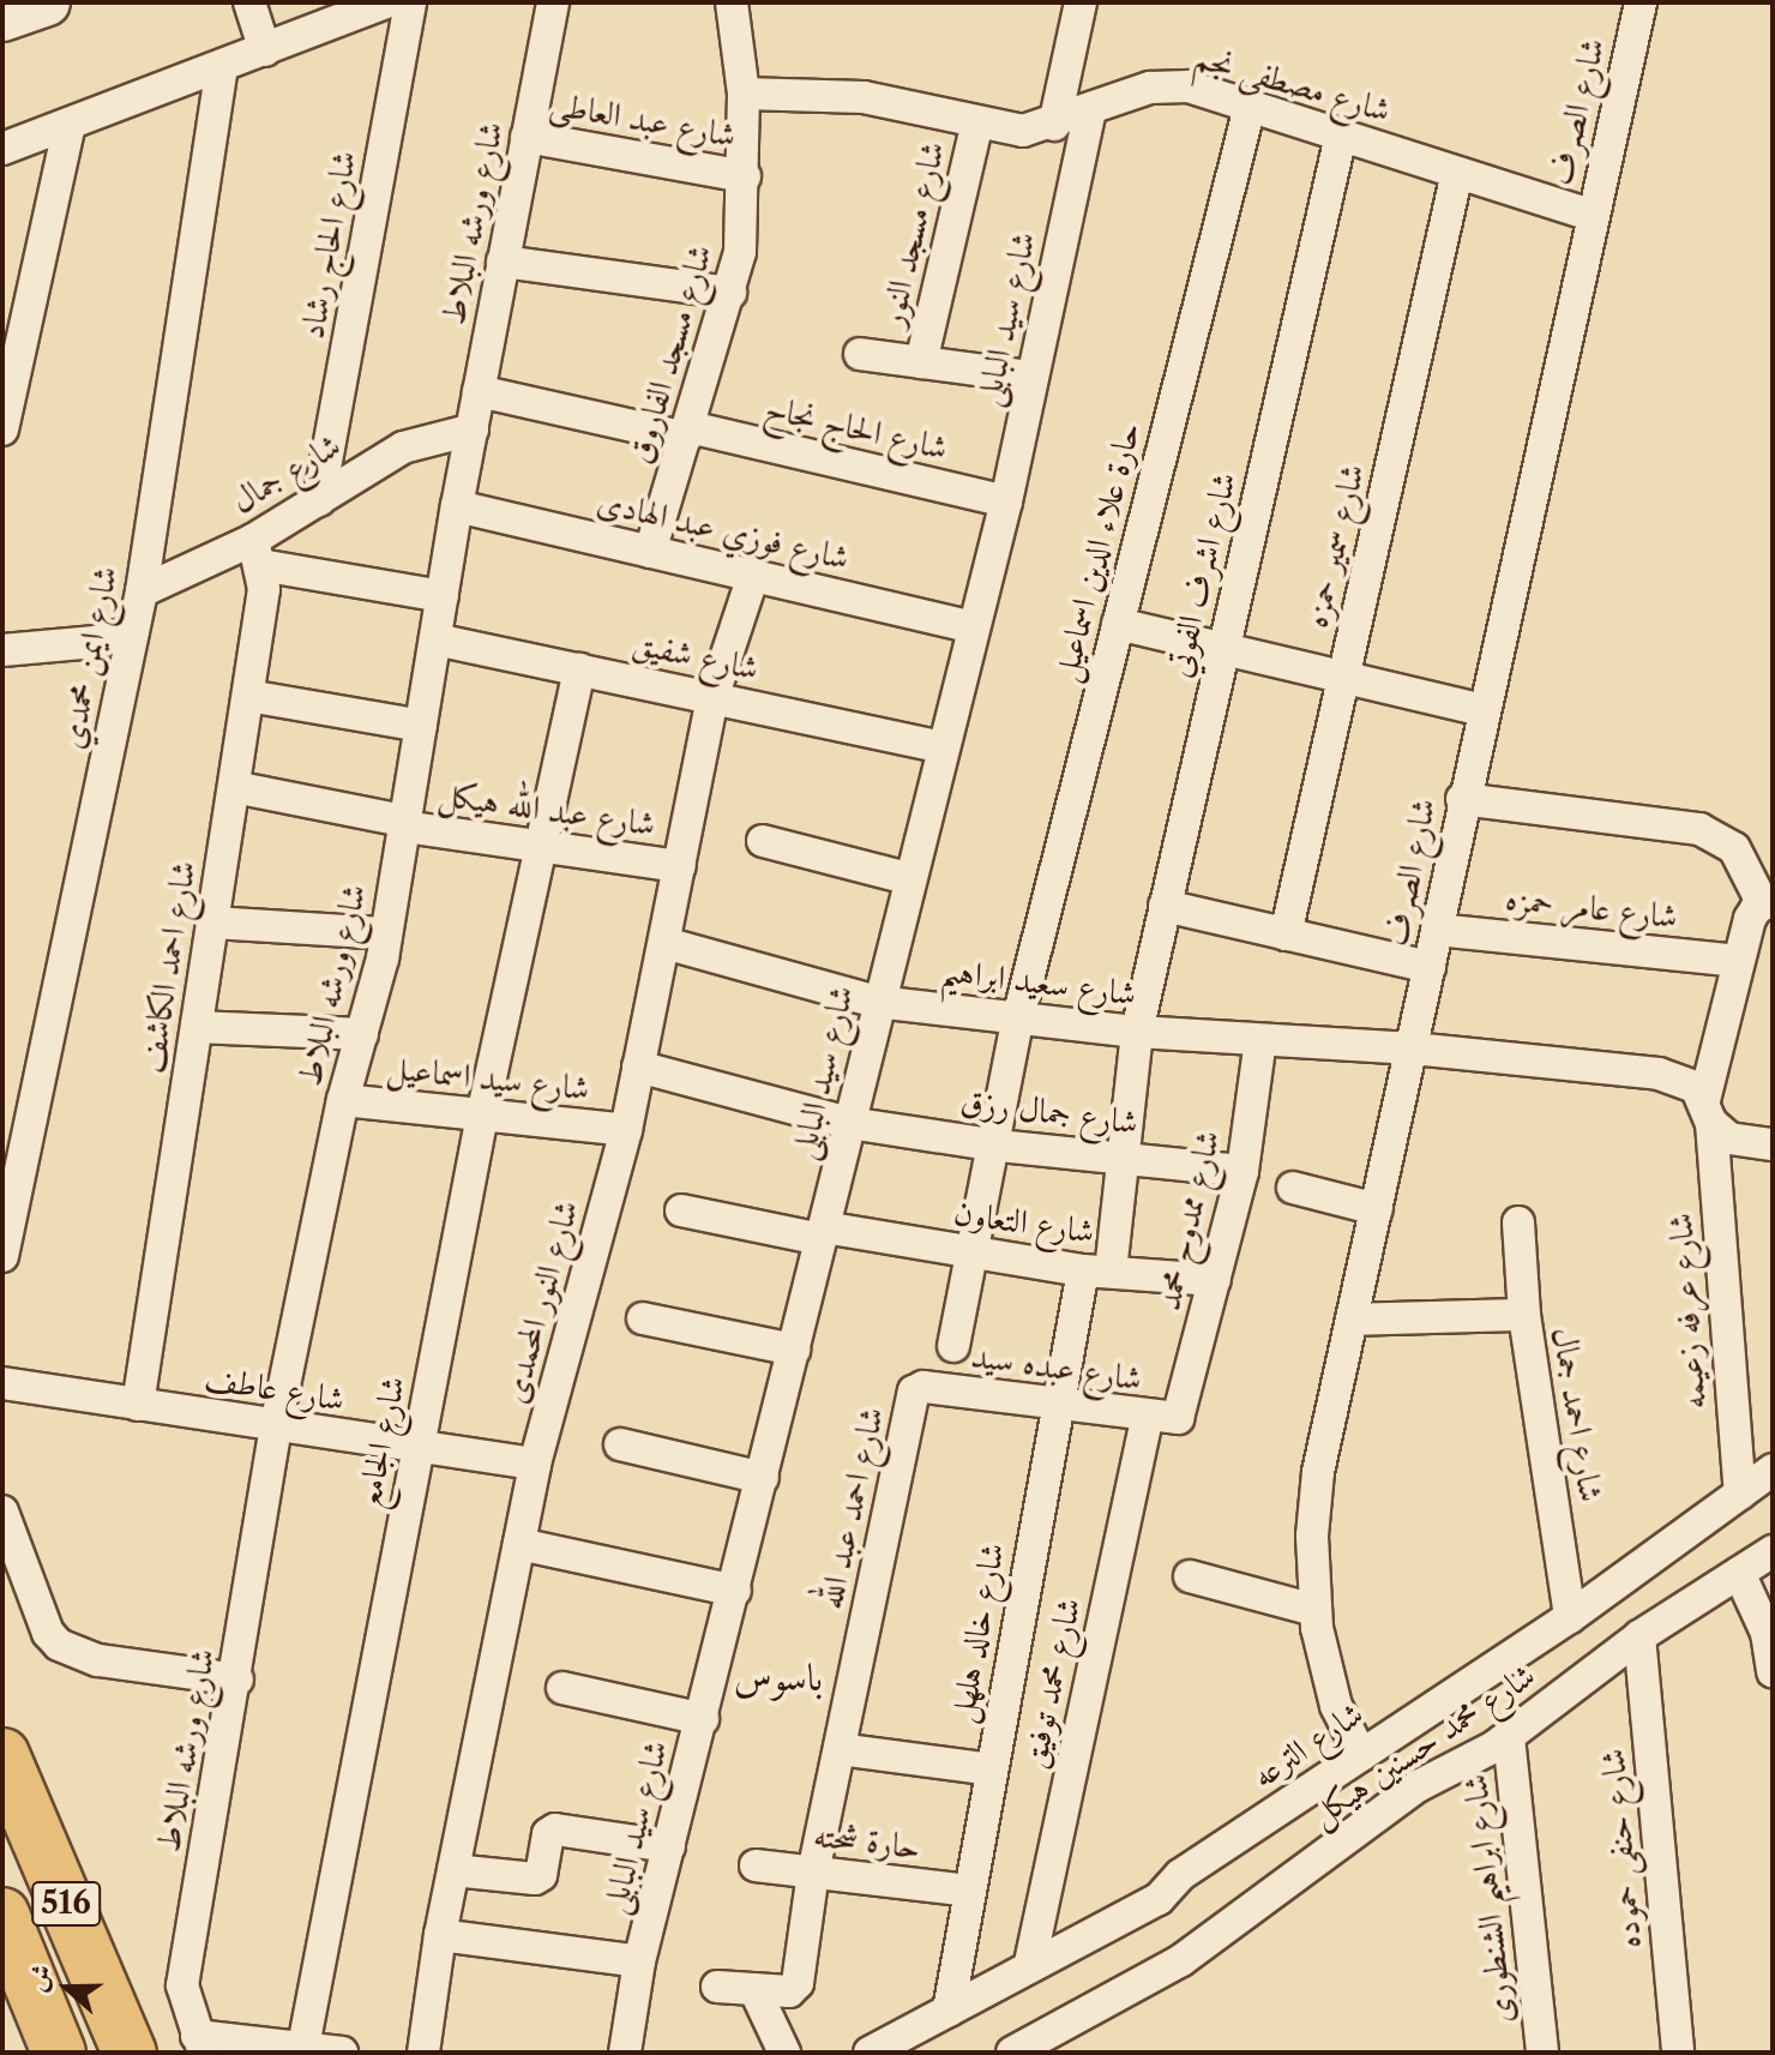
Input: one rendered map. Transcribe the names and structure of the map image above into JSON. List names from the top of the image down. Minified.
{"streets":{"highway":["516"],"street":["شارع مصطفى نجم","شارع الصرف","شارع عبد العاطى","شارع ورشه البلاط","شارع مسجد النور","شارع الحاج رشاد","شارع سيد البابلى","شارع مسجد الفاروق","شارع الحاج نجاح","شارع جمال","شارع فوزي عبد الهادى","شارع سمير حمزه","حارة علاء الدين اسماعيل","شارع اشرف الفوتي","شارع شفيق","شارع ايمن محمدي","شارع عبد الله هيكل","شارع عامر حمزه","شارع احمد الكاشف","شارع سعيد ابراهيم","شارع سيد اسماعيل","شارع جمال رزق","شارع ممدوح محمد","شارع التعاون","شارع النور المحمدى","شارع عرفه زعيمه","شارع عبده سيد","شارع عاطف","شارع احمد جمال","شارع الجامع","شارع احمد عبد الله","شارع خالد هلهل","شارع محمد توفيق","شارع الترعه","شارع محمد حسنين هيكل","حارة شحته","شارع حنفى حموده","شارع ابراهيم الشنطورى"]},"crossings":[["شارع مصطفى نجم","شارع الصرف"],["شارع مصطفى نجم","شارع مسجد النور"],["شارع مصطفى نجم","شارع سيد البابلى"],["شارع مصطفى نجم","شارع مسجد الفاروق"],["شارع مصطفى نجم","شارع سمير حمزه"],["شارع مصطفى نجم","حارة علاء الدين اسماعيل"],["شارع مصطفى نجم","شارع اشرف الفوتي"],["شارع الصرف","شارع عامر حمزه"],["شارع الصرف","شارع سعيد ابراهيم"],["شارع الصرف","شارع الترعه"],["شارع عبد العاطى","شارع ورشه البلاط"],["شارع عبد العاطى","شارع مسجد الفاروق"],["شارع ورشه البلاط","شارع الحاج نجاح"],["شارع ورشه البلاط","شارع جمال"],["شارع ورشه البلاط","شارع فوزي عبد الهادى"],["شارع ورشه البلاط","شارع شفيق"],["شارع ورشه البلاط","شارع عبد الله هيكل"],["شارع ورشه البلاط","شارع سيد اسماعيل"],["شارع ورشه البلاط","شارع عاطف"],["شارع الحاج رشاد","شارع جمال"],["شارع سيد البابلى","شارع الحاج نجاح"],["شارع سيد البابلى","شارع فوزي عبد الهادى"],["شارع سيد البابلى","شارع شفيق"],["شارع سيد البابلى","شارع سعيد ابراهيم"],["شارع سيد البابلى","شارع جمال رزق"],["شارع سيد البابلى","شارع التعاون"],["شارع مسجد الفاروق","شارع الحاج نجاح"],["شارع مسجد الفاروق","شارع فوزي عبد الهادى"],["شارع جمال","شارع ايمن محمدي"],["شارع جمال","شارع احمد الكاشف"],["شارع فوزي عبد الهادى","شارع النور المحمدى"],["حارة علاء الدين اسماعيل","شارع سعيد ابراهيم"],["حارة علاء الدين اسماعيل","شارع جمال رزق"],["حارة علاء الدين اسماعيل","شارع التعاون"],["شارع اشرف الفوتي","شارع سعيد ابراهيم"],["شارع اشرف الفوتي","شارع جمال رزق"],["شارع اشرف الفوتي","شارع خالد هلهل"],["شارع شفيق","شارع النور المحمدى"],["شارع شفيق","شارع الجامع"],["شارع عبد الله هيكل","شارع احمد الكاشف"],["شارع عبد الله هيكل","شارع النور المحمدى"],["شارع عبد الله هيكل","شارع الجامع"],["شارع عامر حمزه","شارع عرفه زعيمه"],["شارع احمد الكاشف","شارع عاطف"],["شارع سعيد ابراهيم","شارع ممدوح محمد"],["شارع سعيد ابراهيم","شارع النور المحمدى"],["شارع سعيد ابراهيم","شارع عرفه زعيمه"],["شارع سيد اسماعيل","شارع النور المحمدى"],["شارع سيد اسماعيل","شارع الجامع"],["شارع جمال رزق","شارع ممدوح محمد"],["شارع جمال رزق","شارع خالد هلهل"],["شارع ممدوح محمد","شارع التعاون"],["شارع ممدوح محمد","شارع عبده سيد"],["شارع التعاون","شارع خالد هلهل"],["شارع النور المحمدى","شارع عاطف"],["شارع عرفه زعيمه","شارع الترعه"],["شارع عبده سيد","شارع احمد عبد الله"],["شارع عبده سيد","شارع خالد هلهل"],["شارع عبده سيد","شارع محمد توفيق"],["شارع عاطف","شارع الجامع"],["شارع احمد جمال","شارع الترعه"],["شارع احمد عبد الله","حارة شحته"],["شارع خالد هلهل","شارع الترعه"],["شارع خالد هلهل","حارة شحته"],["شارع محمد توفيق","شارع الترعه"],["شارع محمد حسنين هيكل","شارع حنفى حموده"],["شارع محمد حسنين هيكل","شارع ابراهيم الشنطورى"]],"districts":["باسوس"],"north":"left"}
